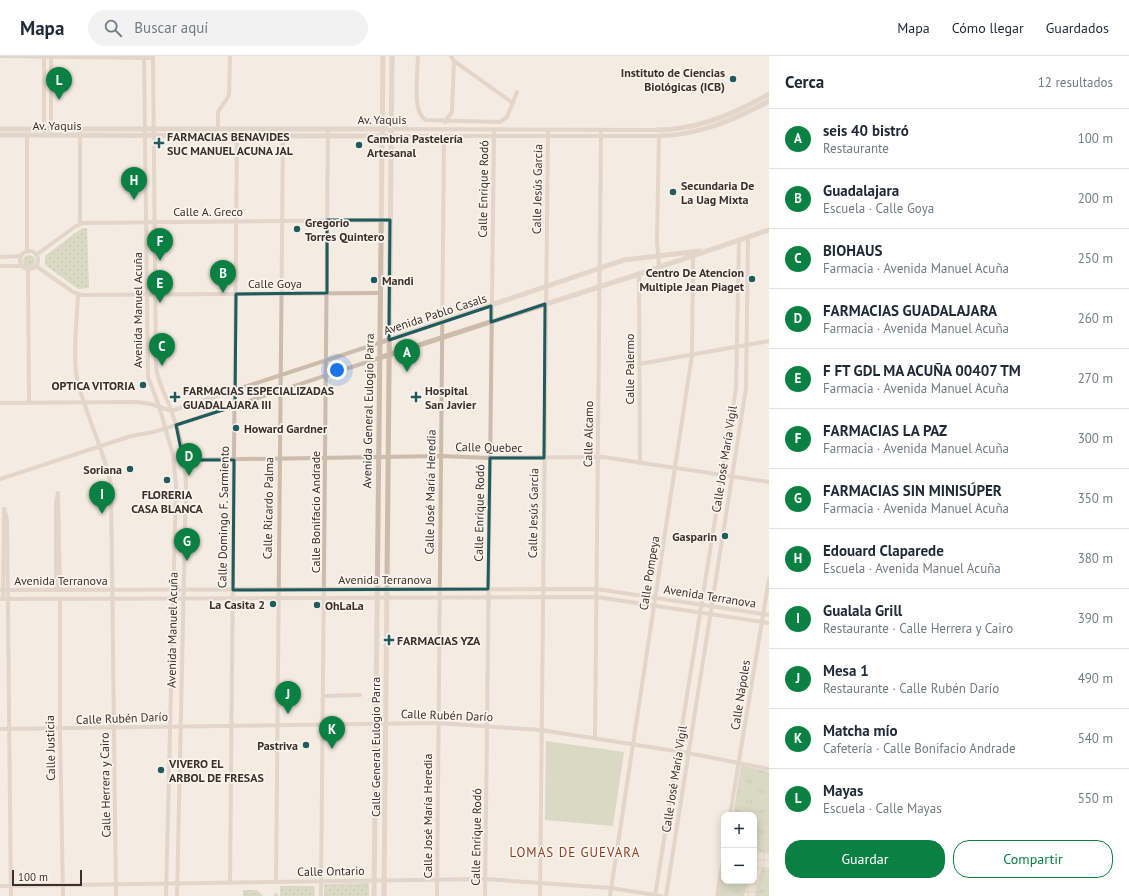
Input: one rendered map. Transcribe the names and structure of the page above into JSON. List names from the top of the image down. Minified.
{"streets":{"street":["Av. Yaquis","Calle Enrique Rodó","Calle Jesús García","Calle A. Greco","Calle Goya","Avenida Manuel Acuña","Avenida Pablo Casals","Calle Palermo","Avenida General Eulogio Parra","Calle Alcamo","Calle Quebec","Calle José María Vigil","Calle José María Heredia","Calle Ricardo Palma","Calle Bonifacio Andrade","Calle Domingo F. Sarmiento","Calle Pompeya","Avenida Terranova","Calle Nápoles","Calle Rubén Darío","Calle General Eulogio Parra","Calle Justicia","Calle Herrera y Cairo","Calle Ontario"]},"crossings":[["Av. Yaquis","Calle Enrique Rodó"],["Av. Yaquis","Calle Jesús García"],["Av. Yaquis","Avenida Manuel Acuña"],["Av. Yaquis","Avenida General Eulogio Parra"],["Av. Yaquis","Calle Alcamo"],["Av. Yaquis","Calle José María Heredia"],["Av. Yaquis","Calle Ricardo Palma"],["Av. Yaquis","Calle Bonifacio Andrade"],["Av. Yaquis","Calle Domingo F. Sarmiento"],["Calle Enrique Rodó","Avenida Pablo Casals"],["Calle Enrique Rodó","Calle Quebec"],["Calle Enrique Rodó","Avenida Terranova"],["Calle Enrique Rodó","Calle Rubén Darío"],["Calle Enrique Rodó","Calle Ontario"],["Calle Jesús García","Avenida Pablo Casals"],["Calle Jesús García","Calle Quebec"],["Calle Jesús García","Avenida Terranova"],["Calle Jesús García","Calle Rubén Darío"],["Calle Jesús García","Calle Ontario"],["Calle A. Greco","Avenida Manuel Acuña"],["Calle A. Greco","Avenida General Eulogio Parra"],["Calle A. Greco","Calle Ricardo Palma"],["Calle A. Greco","Calle Bonifacio Andrade"],["Calle A. Greco","Calle Domingo F. Sarmiento"],["Calle Goya","Avenida Manuel Acuña"],["Calle Goya","Avenida General Eulogio Parra"],["Calle Goya","Calle Ricardo Palma"],["Calle Goya","Calle Bonifacio Andrade"],["Calle Goya","Calle Domingo F. Sarmiento"],["Calle Goya","Calle Herrera y Cairo"],["Avenida Manuel Acuña","Avenida Pablo Casals"],["Avenida Manuel Acuña","Calle Quebec"],["Avenida Manuel Acuña","Avenida Terranova"],["Avenida Manuel Acuña","Calle Rubén Darío"],["Avenida Manuel Acuña","Calle Ontario"],["Avenida Pablo Casals","Calle Palermo"],["Avenida Pablo Casals","Avenida General Eulogio Parra"],["Avenida Pablo Casals","Calle Alcamo"],["Avenida Pablo Casals","Calle José María Vigil"],["Avenida Pablo Casals","Calle José María Heredia"],["Avenida Pablo Casals","Calle Ricardo Palma"],["Avenida Pablo Casals","Calle Bonifacio Andrade"],["Avenida Pablo Casals","Calle Domingo F. Sarmiento"],["Avenida Pablo Casals","Calle Pompeya"],["Avenida Pablo Casals","Calle Herrera y Cairo"],["Calle Palermo","Calle Quebec"],["Avenida General Eulogio Parra","Calle Quebec"],["Avenida General Eulogio Parra","Avenida Terranova"],["Avenida General Eulogio Parra","Calle General Eulogio Parra"],["Calle Alcamo","Calle Quebec"],["Calle Alcamo","Avenida Terranova"],["Calle Alcamo","Calle Rubén Darío"],["Calle Quebec","Calle José María Vigil"],["Calle Quebec","Calle José María Heredia"],["Calle Quebec","Calle Ricardo Palma"],["Calle Quebec","Calle Bonifacio Andrade"],["Calle Quebec","Calle Domingo F. Sarmiento"],["Calle Quebec","Calle Pompeya"],["Calle José María Vigil","Avenida Terranova"],["Calle José María Vigil","Calle Rubén Darío"],["Calle José María Vigil","Calle Ontario"],["Calle José María Heredia","Avenida Terranova"],["Calle José María Heredia","Calle Rubén Darío"],["Calle José María Heredia","Calle Ontario"],["Calle Ricardo Palma","Avenida Terranova"],["Calle Ricardo Palma","Calle Rubén Darío"],["Calle Ricardo Palma","Calle Ontario"],["Calle Bonifacio Andrade","Avenida Terranova"],["Calle Bonifacio Andrade","Calle Rubén Darío"],["Calle Bonifacio Andrade","Calle Ontario"],["Calle Domingo F. Sarmiento","Avenida Terranova"],["Calle Domingo F. Sarmiento","Calle Rubén Darío"],["Calle Domingo F. Sarmiento","Calle Ontario"],["Calle Pompeya","Avenida Terranova"],["Calle Pompeya","Calle Rubén Darío"],["Calle Pompeya","Calle Ontario"],["Avenida Terranova","Calle Nápoles"],["Avenida Terranova","Calle General Eulogio Parra"],["Avenida Terranova","Calle Justicia"],["Avenida Terranova","Calle Herrera y Cairo"],["Calle Nápoles","Calle Rubén Darío"],["Calle Rubén Darío","Calle General Eulogio Parra"],["Calle Rubén Darío","Calle Justicia"],["Calle Rubén Darío","Calle Herrera y Cairo"],["Calle General Eulogio Parra","Calle Ontario"],["Calle Justicia","Calle Ontario"],["Calle Herrera y Cairo","Calle Ontario"]],"districts":["LOMAS DE GUEVARA"],"places":{"other":["Instituto de Ciencias Biológicas (ICB)","Cambria Pastelería Artesanal","Secundaria De La Uag Mixta","Gregorio Torres Quintero","Centro De Atencion Multiple Jean Piaget","Mandi","OPTICA VITORIA","Howard Gardner","Soriana","FLORERIA CASA BLANCA","Gasparin","La Casita 2","OhLaLa","Pastriva","VIVERO EL ARBOL DE FRESAS"],"health":["FARMACIAS BENAVIDES SUC MANUEL ACUNA JAL","FARMACIAS ESPECIALIZADAS GUADALAJARA III","Hospital San Javier","FARMACIAS YZA"]},"scale_bar":"100 m","page":{"header":"Mapa","search":"Buscar aquí","nav":["Mapa","Cómo llegar","Guardados"],"heading":["Cerca","12 resultados"],"pins":["L","H","F","B","E","C","A","D","I","G","J","K"],"list":[{"mark":"A","name":"seis 40 bistró","note":"Restaurante","value":"100 m"},{"mark":"B","name":"Guadalajara","note":"Escuela · Calle Goya","value":"200 m"},{"mark":"C","name":"BIOHAUS","note":"Farmacia · Avenida Manuel Acuña","value":"250 m"},{"mark":"D","name":"FARMACIAS GUADALAJARA","note":"Farmacia · Avenida Manuel Acuña","value":"260 m"},{"mark":"E","name":"F FT GDL MA ACUÑA 00407 TM","note":"Farmacia · Avenida Manuel Acuña","value":"270 m"},{"mark":"F","name":"FARMACIAS LA PAZ","note":"Farmacia · Avenida Manuel Acuña","value":"300 m"},{"mark":"G","name":"FARMACIAS SIN MINISÚPER","note":"Farmacia · Avenida Manuel Acuña","value":"350 m"},{"mark":"H","name":"Edouard Claparede","note":"Escuela · Avenida Manuel Acuña","value":"380 m"},{"mark":"I","name":"Gualala Grill","note":"Restaurante · Calle Herrera y Cairo","value":"390 m"},{"mark":"J","name":"Mesa 1","note":"Restaurante · Calle Rubén Darío","value":"490 m"},{"mark":"K","name":"Matcha mío","note":"Cafetería · Calle Bonifacio Andrade","value":"540 m"},{"mark":"L","name":"Mayas","note":"Escuela · Calle Mayas","value":"550 m"}],"map_buttons":["+","−"],"buttons":["Guardar","Compartir"],"scale":"100 m"}}
